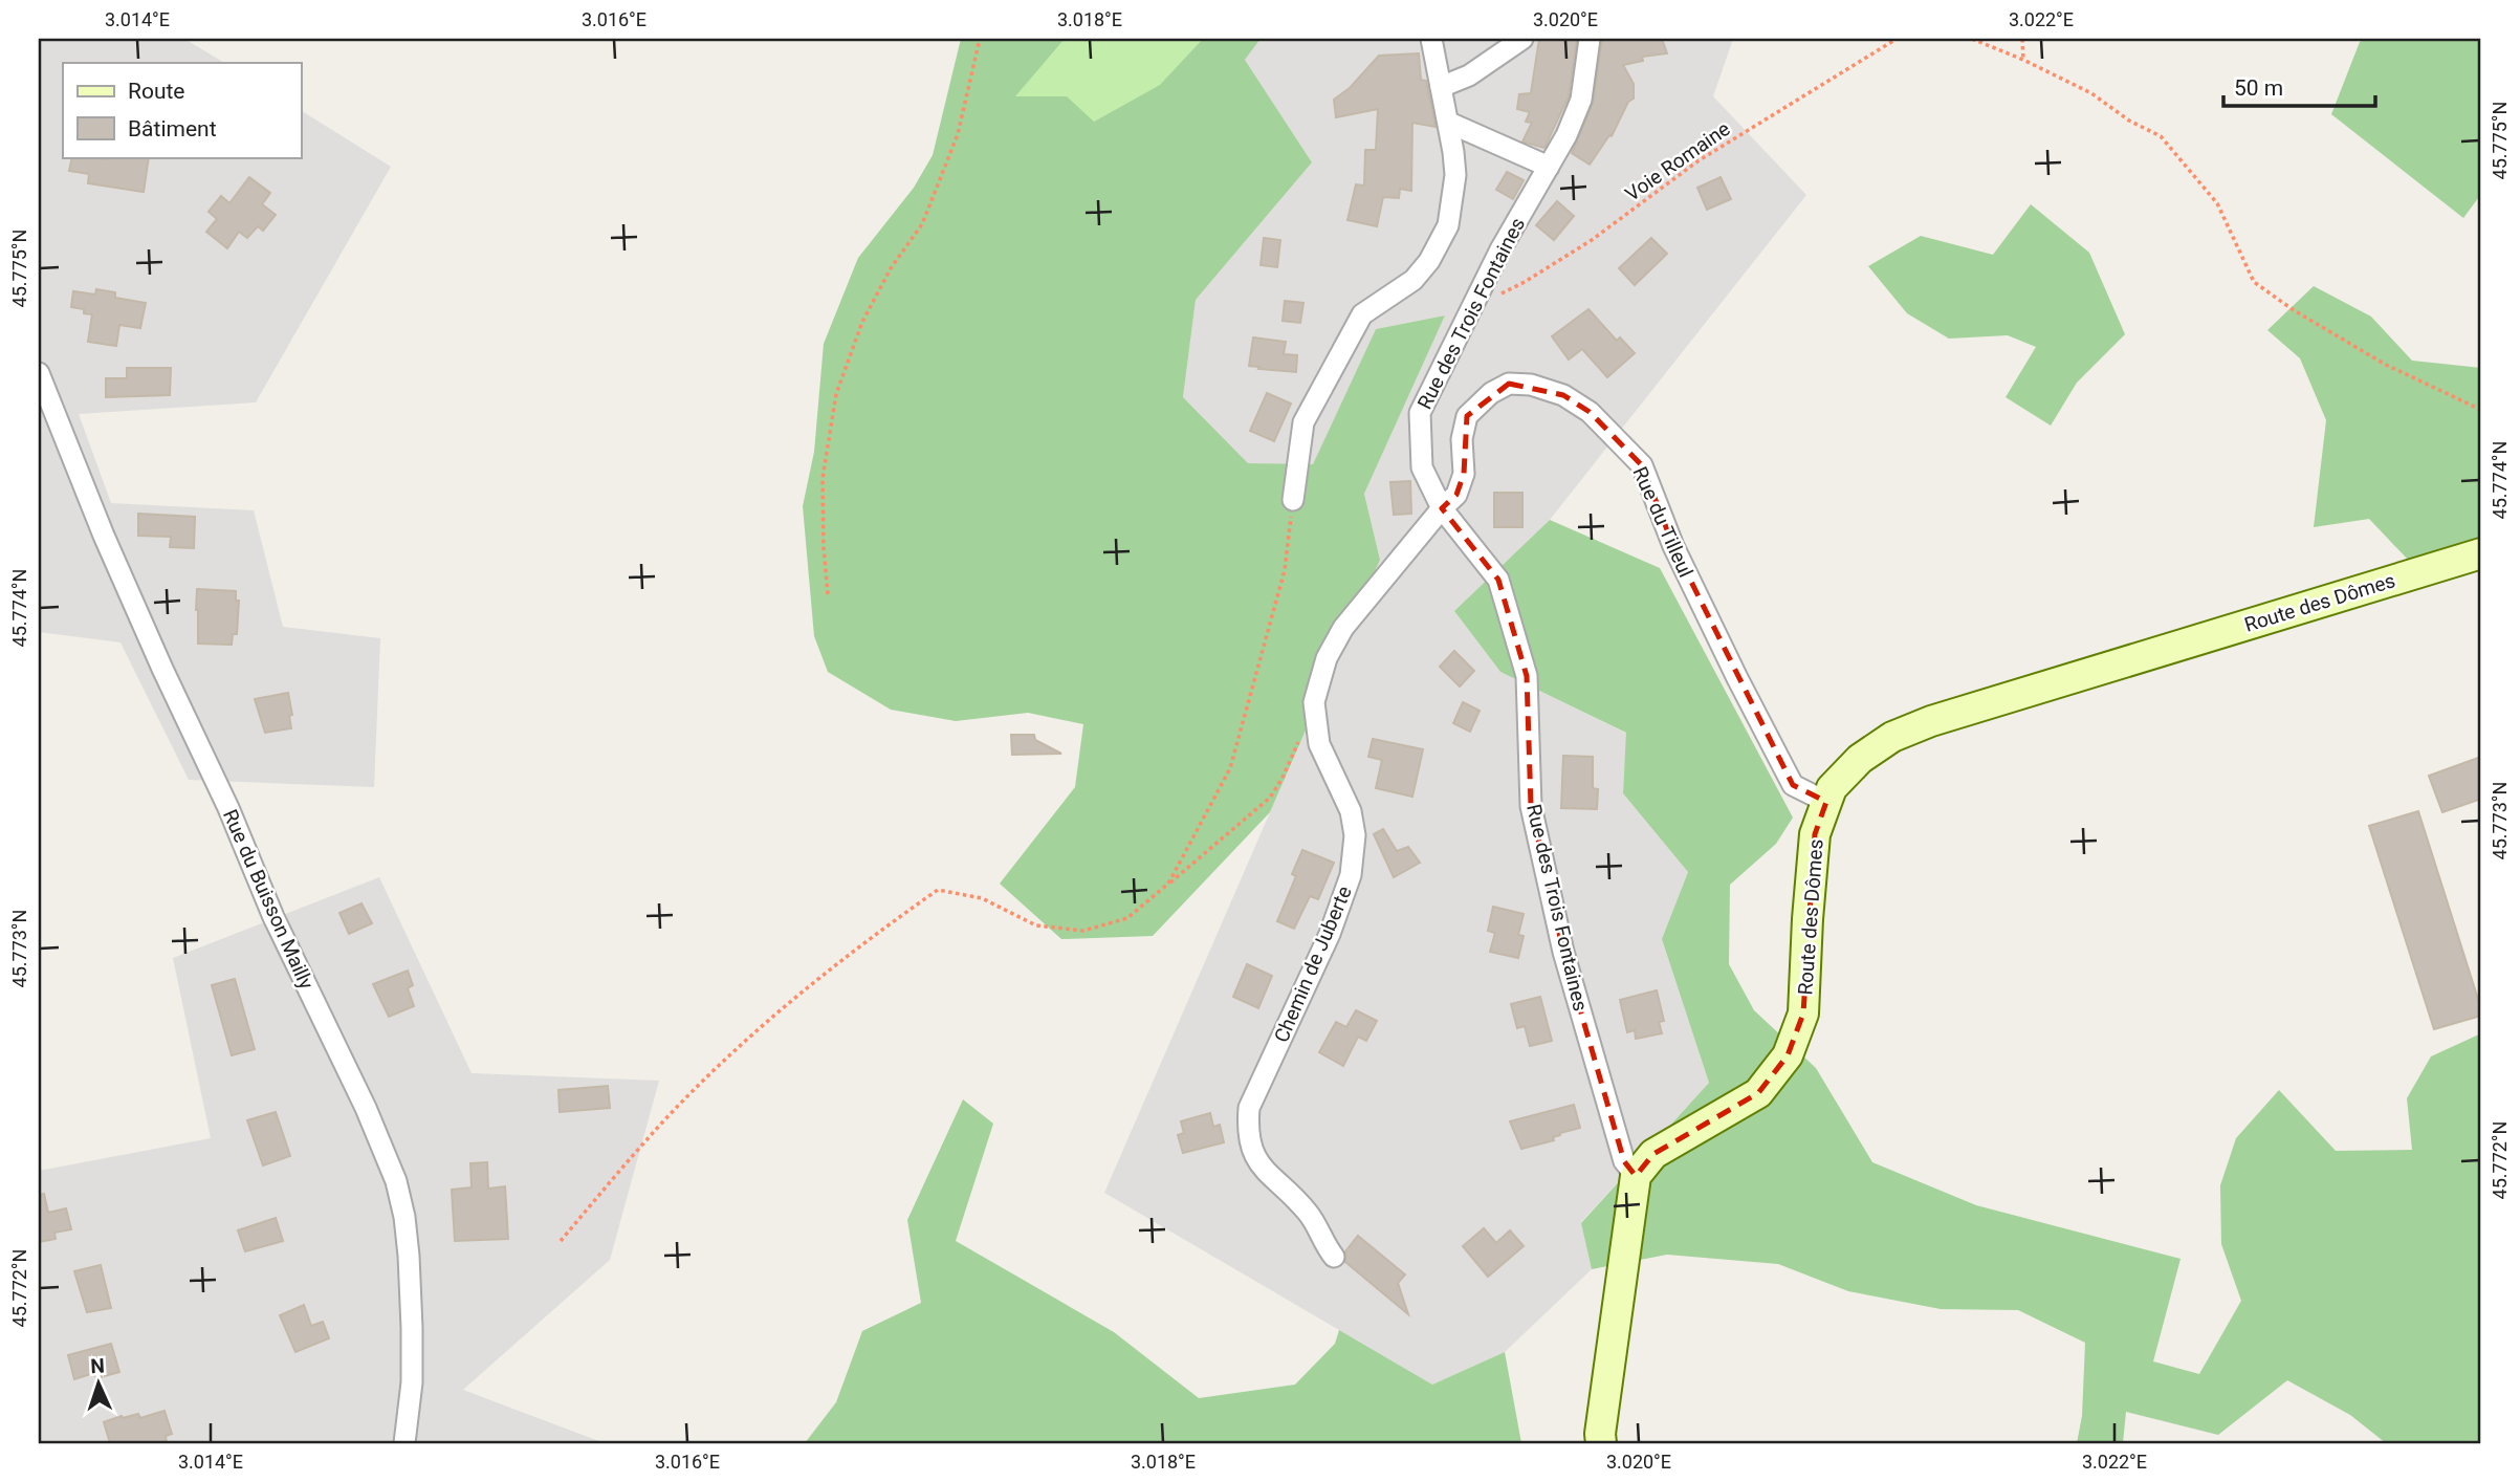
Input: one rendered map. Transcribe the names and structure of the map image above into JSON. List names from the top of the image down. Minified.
{"streets":{"street":["Rue des Trois Fontaines","Rue du Tilleul","Route des Dômes","Rue du Buisson Mailly","Chemin de Juberte"],"path":["Voie Romaine"]},"crossings":[["Voie Romaine","Rue des Trois Fontaines"],["Rue des Trois Fontaines","Rue du Tilleul"],["Rue des Trois Fontaines","Route des Dômes"],["Rue des Trois Fontaines","Chemin de Juberte"],["Rue du Tilleul","Route des Dômes"],["Rue du Tilleul","Chemin de Juberte"]],"legend":["Route","Bâtiment"],"scale_bar":"50 m","north":"top","coordinates":["3.014°E","3.016°E","3.018°E","3.020°E","3.022°E","45.775°N","45.774°N","45.773°N","45.772°N"]}
